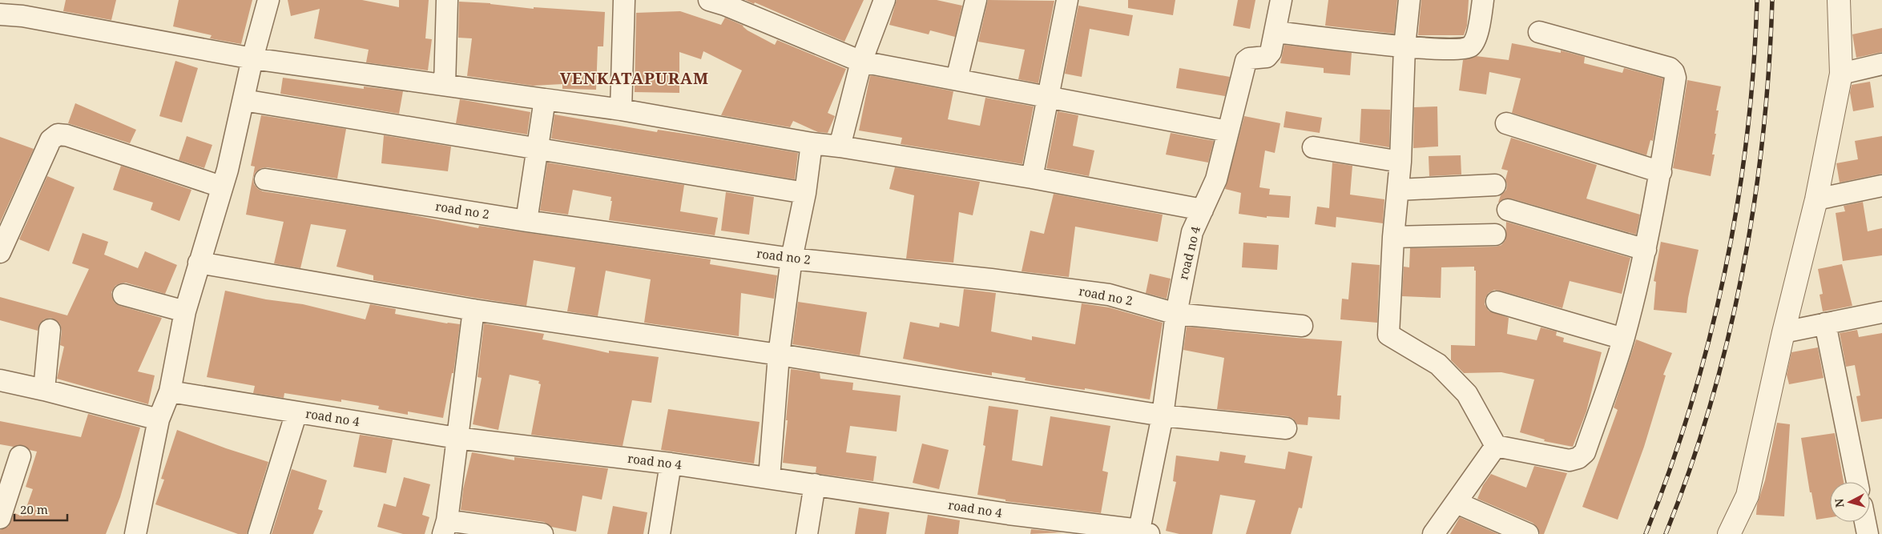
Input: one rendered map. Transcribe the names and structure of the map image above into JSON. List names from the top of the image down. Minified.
{"streets":{"street":["road no 2","road no 4"]},"crossings":[["road no 2","road no 4"]],"districts":["VENKATAPURAM"],"scale_bar":"20 m","north":"left"}
